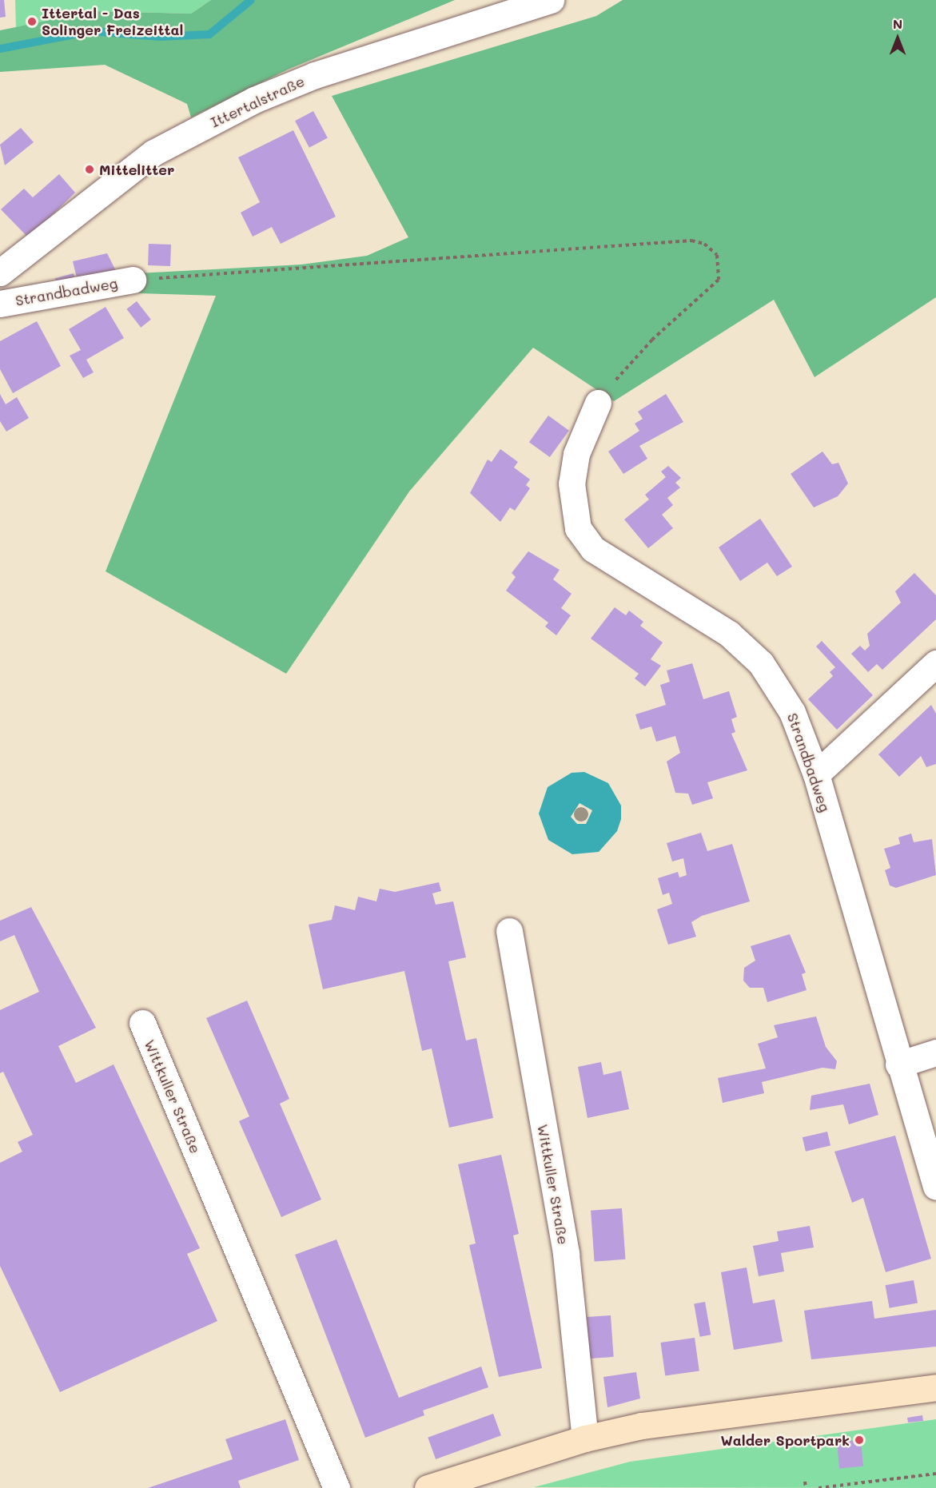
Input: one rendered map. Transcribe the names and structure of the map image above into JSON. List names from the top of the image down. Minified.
{"streets":{"street":["Ittertalstraße","Strandbadweg","Wittkuller Straße"]},"places":["Ittertal - Das Solinger Freizeittal","Mittelitter","Walder Sportpark"],"north":"top"}
